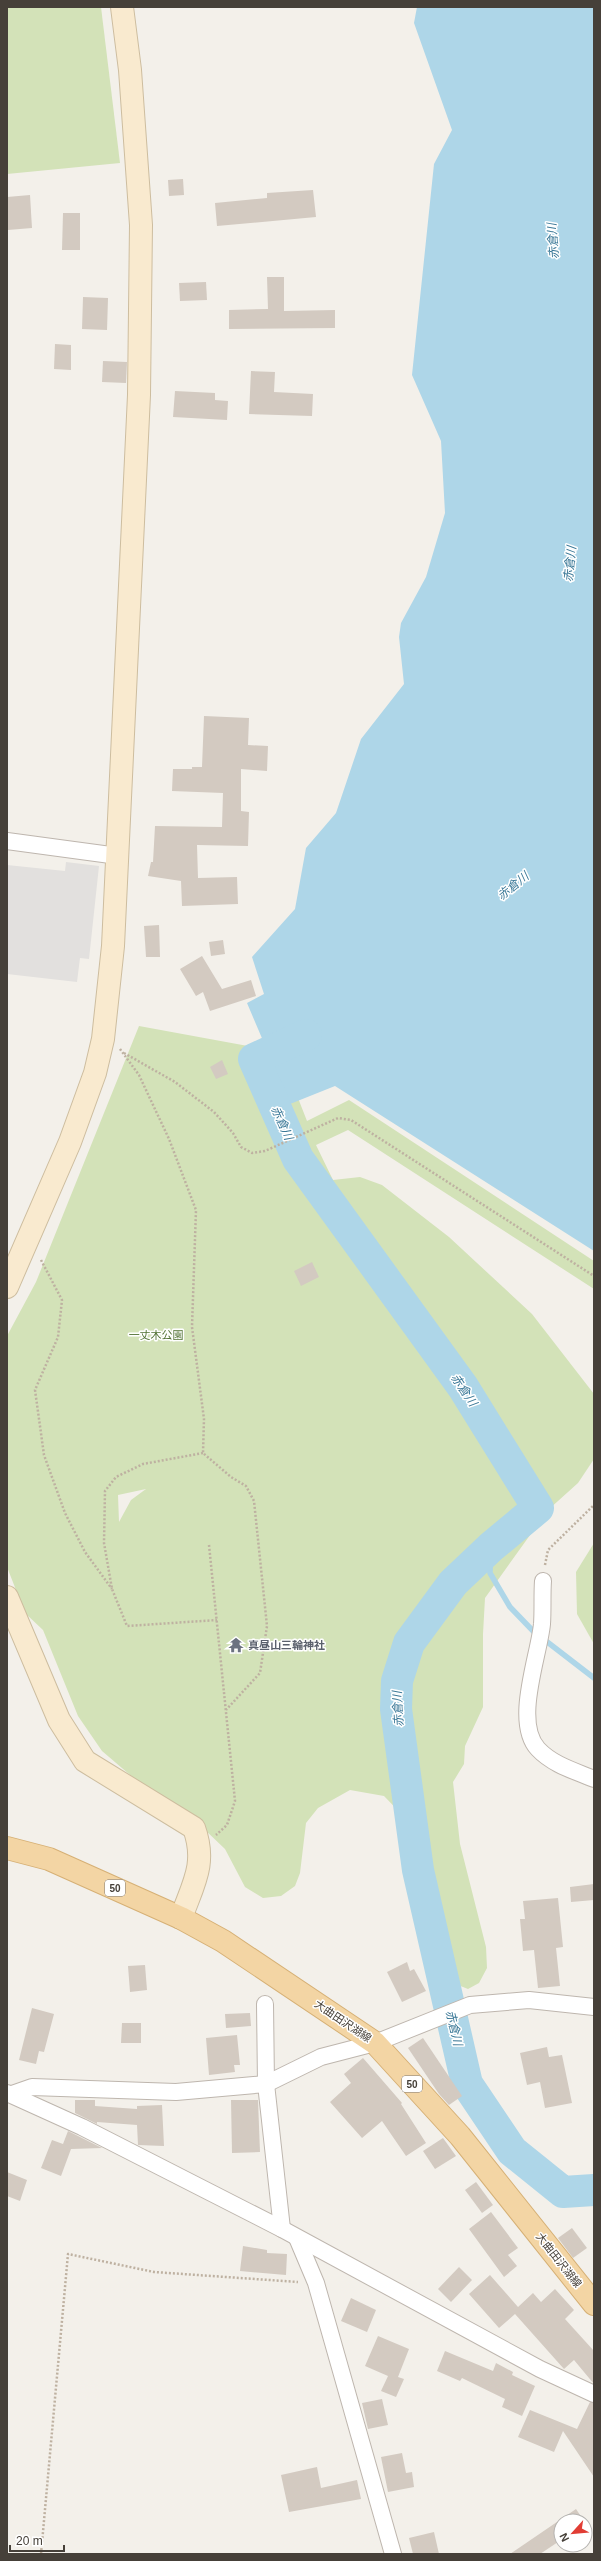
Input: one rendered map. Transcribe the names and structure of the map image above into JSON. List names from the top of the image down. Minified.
{"streets":{"main road":["50","大曲田沢湖線"]},"water":["赤倉川"],"parks":["一丈木公園"],"places":{"temple":["真昼山三輪神社"]},"scale_bar":"20 m","north":"bottom left"}
